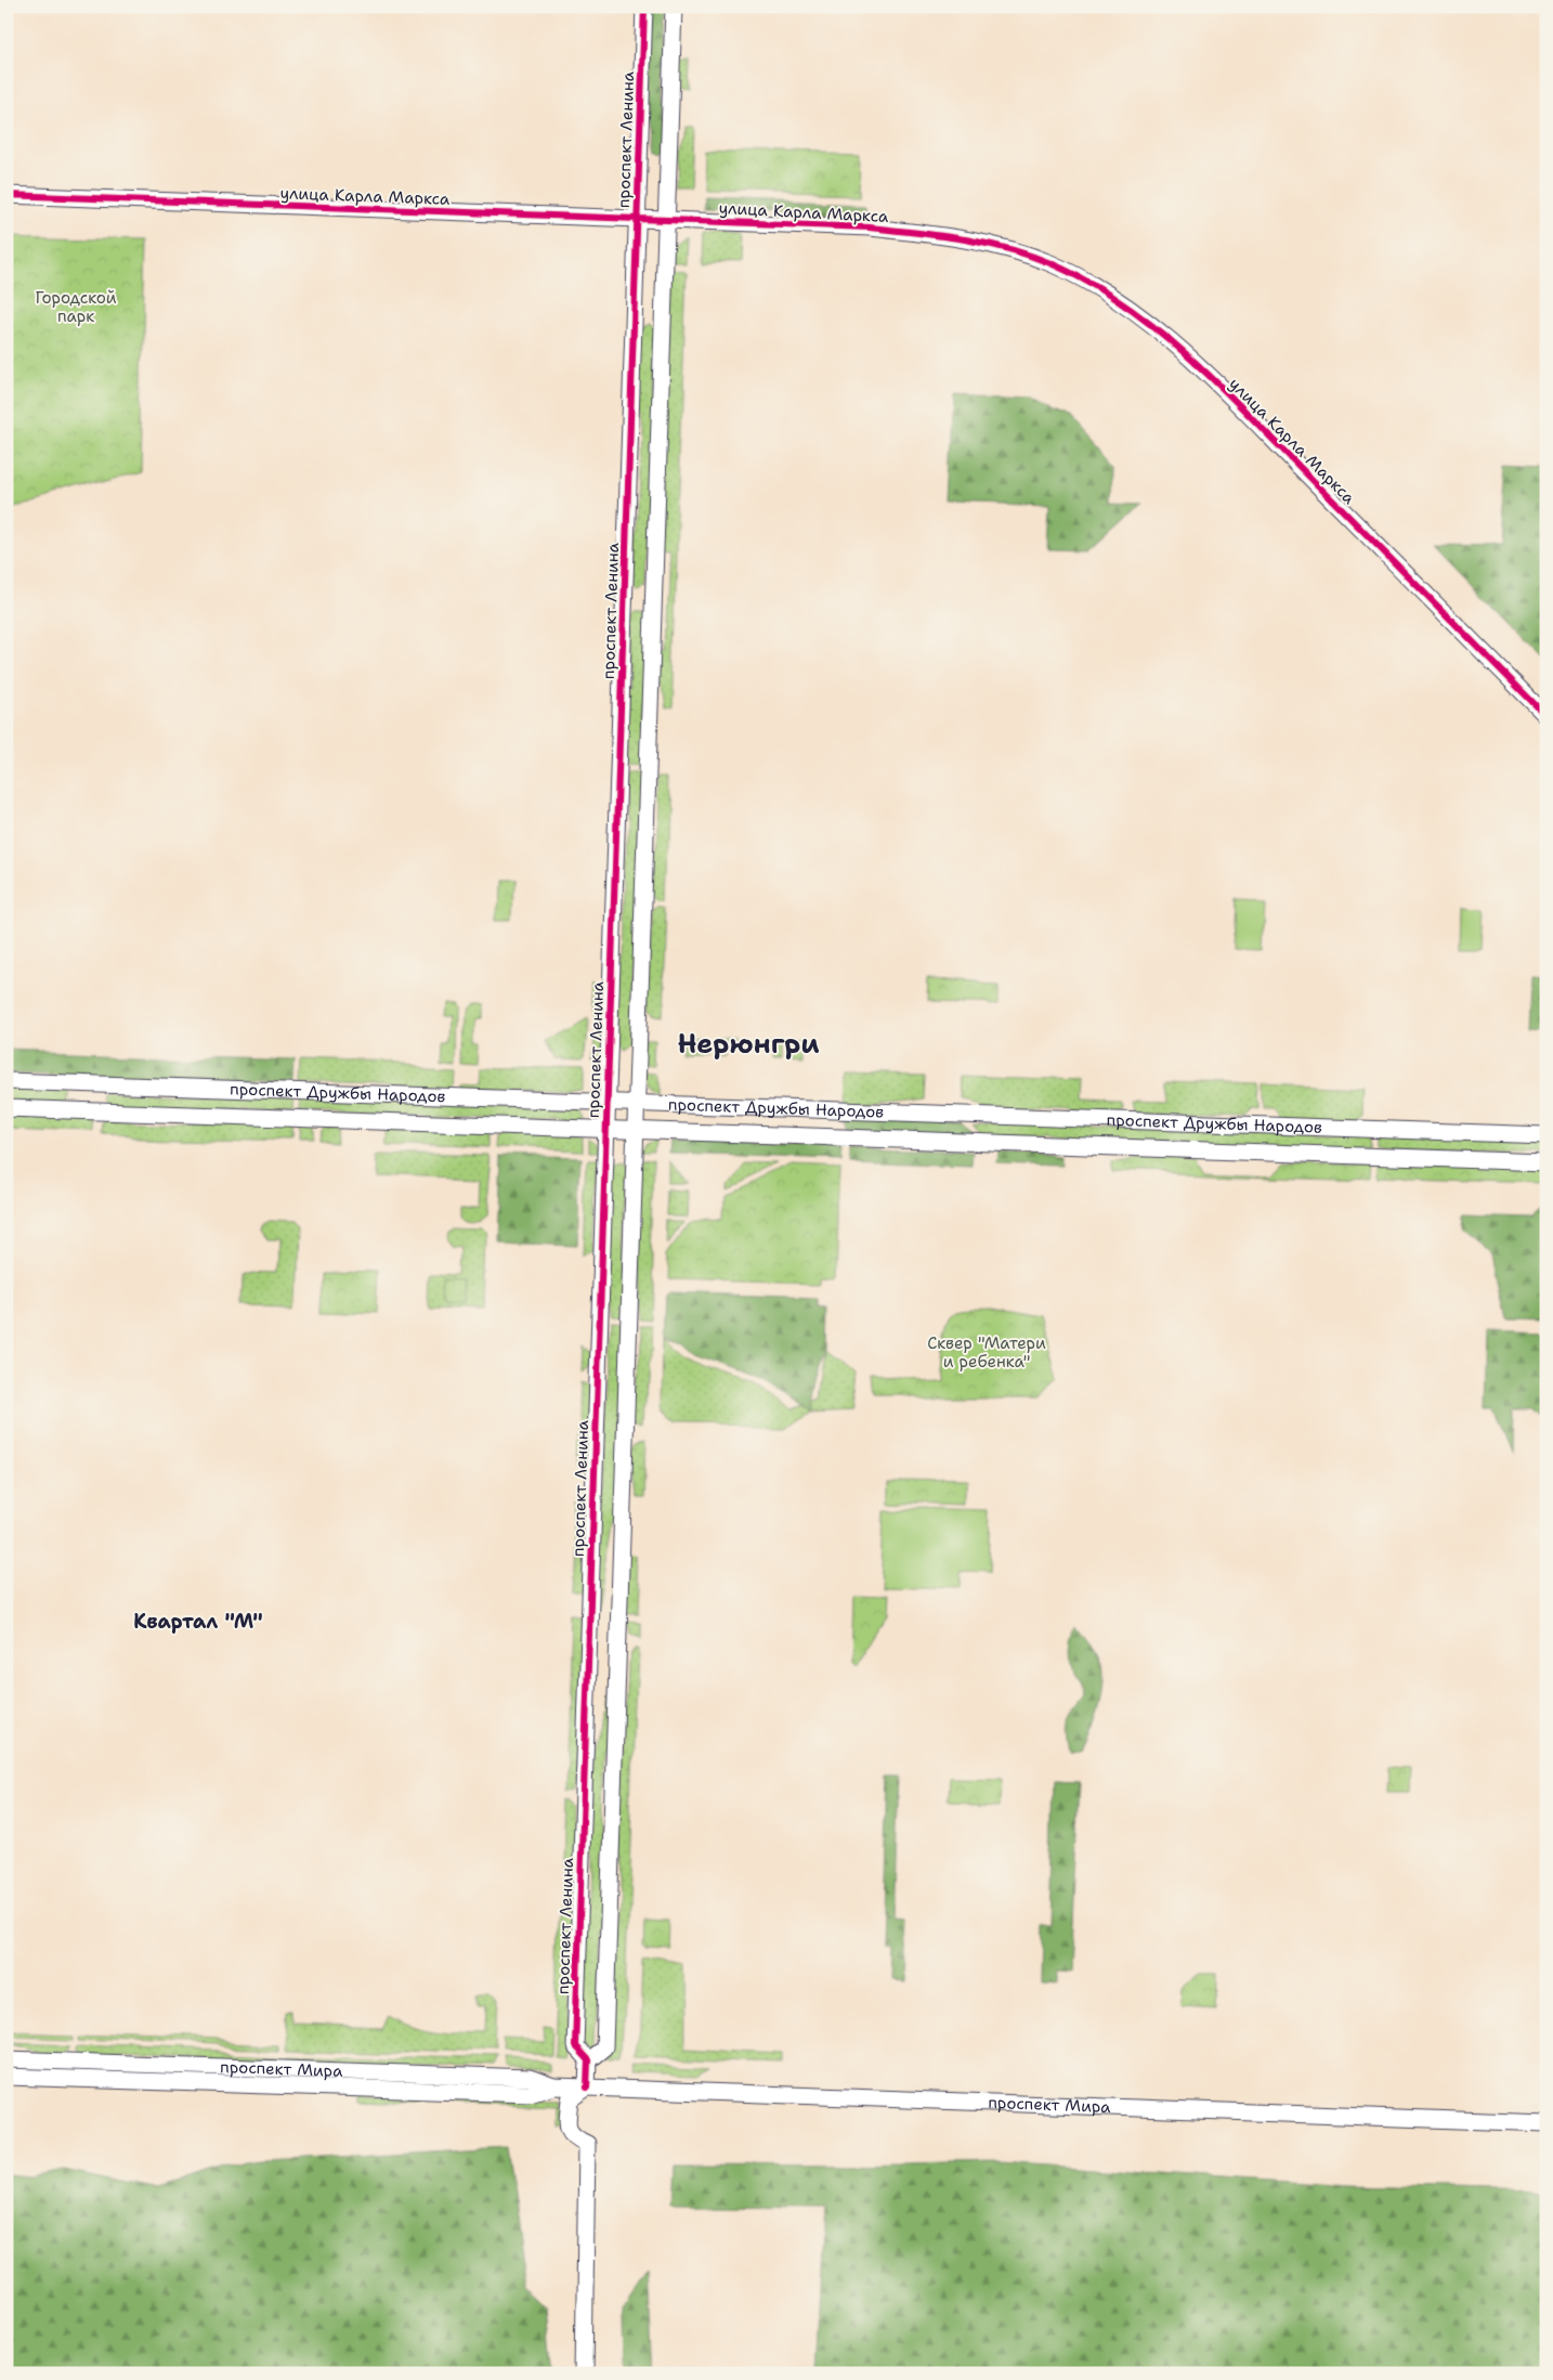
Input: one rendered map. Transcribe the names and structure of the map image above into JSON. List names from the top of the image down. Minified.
{"streets":{"street":["проспект Ленина","улица Карла Маркса","проспект Дружбы Народов","проспект Мира"]},"crossings":[["проспект Ленина","улица Карла Маркса"],["проспект Ленина","проспект Дружбы Народов"]],"districts":["Нерюнгри","Квартал \"М\""],"parks":["Городской парк","Сквер \"Матери и ребенка\""]}
